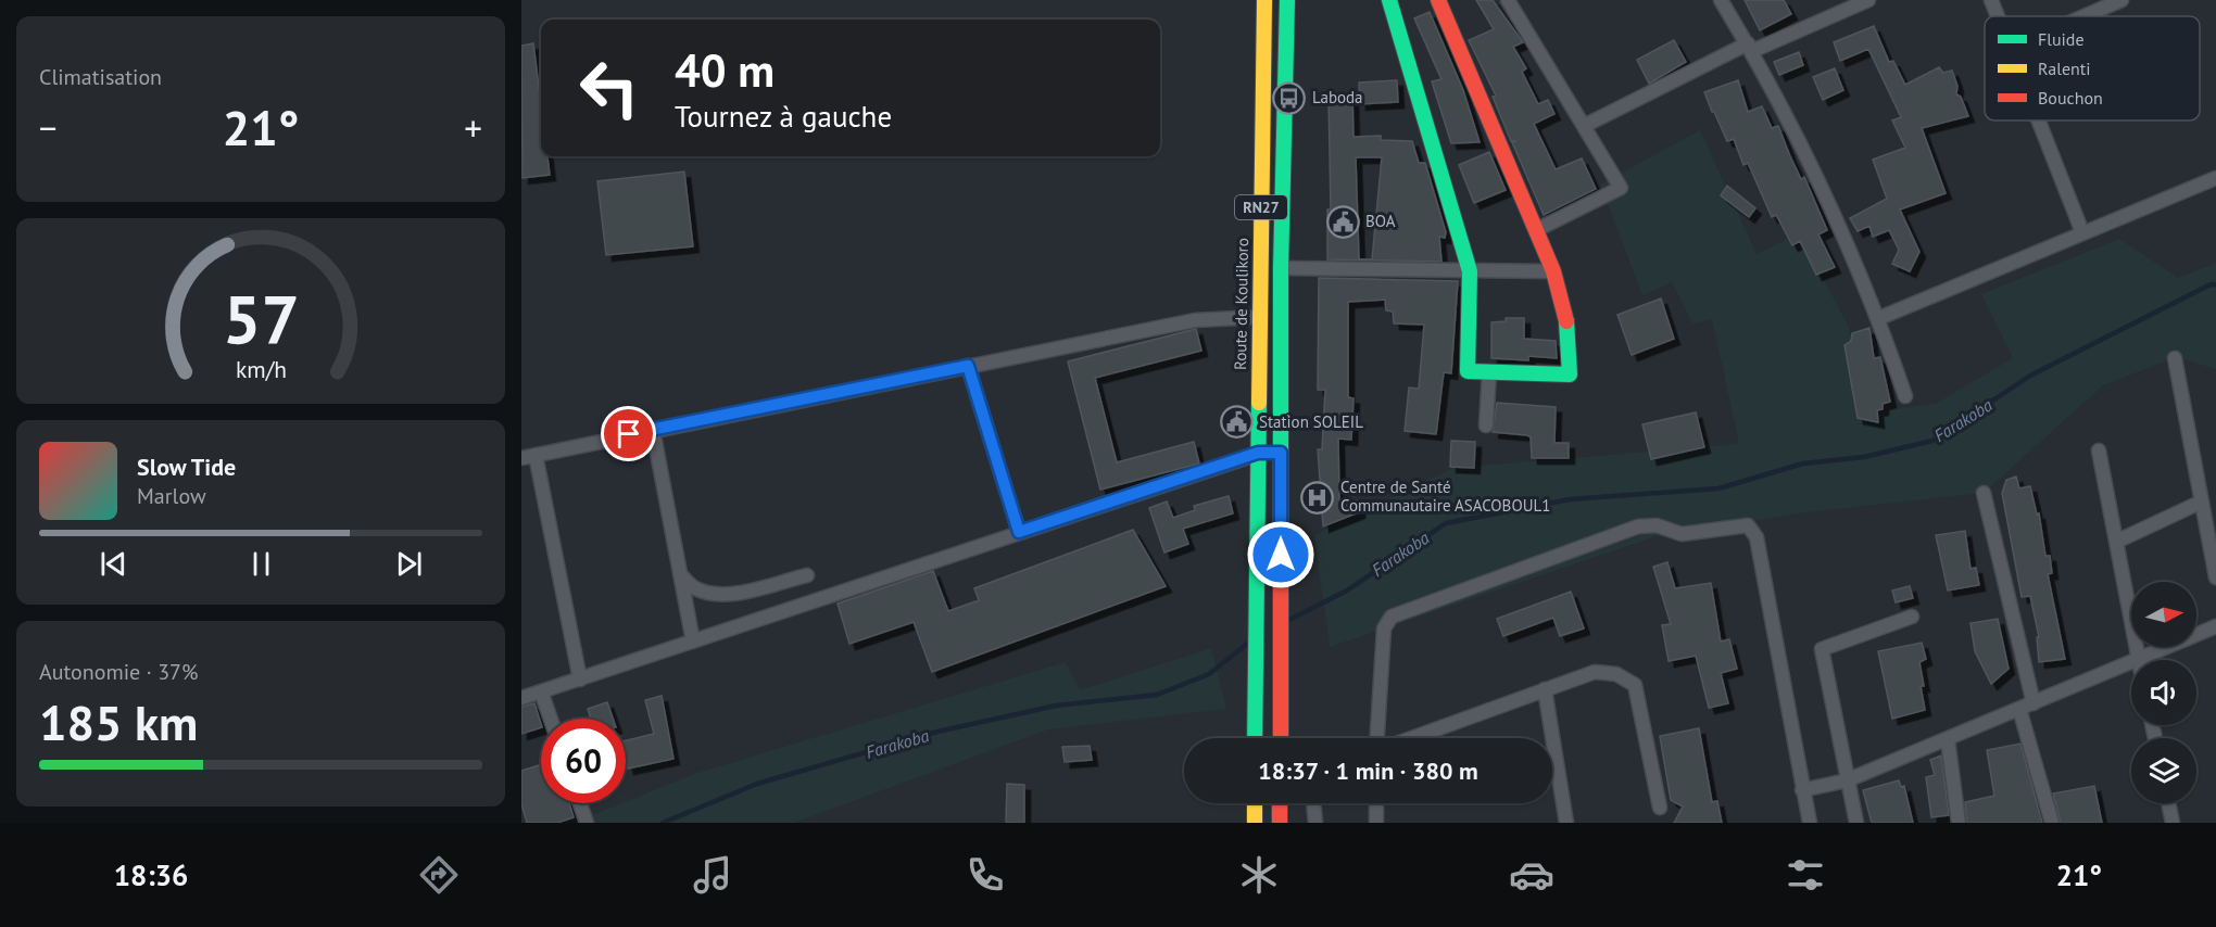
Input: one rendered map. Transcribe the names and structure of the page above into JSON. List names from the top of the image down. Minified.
{"streets":{"main road":["RN27","Route de Koulikoro"]},"crossings":[["RN27","Route de Koulikoro"]],"water":["Farakoba"],"places":{"bus stop":["Laboda"],"public building":["BOA","Station SOLEIL"],"hospital":["Centre de Santé Communautaire ASACOBOUL1"]},"legend":["Fluide","Ralenti","Bouchon"],"north":"right","page":{"tile":["Climatisation",["Autonomie · 37%","185 km"]],"turn":["40 m","Tournez à gauche"],"heat":["−","21°","+"],"song":["Slow Tide","Marlow"],"limit":"60","trip":"18:37 · 1 min · 380 m","tabs":["18:36","21°"],"gauge":["57","km/h"]}}
